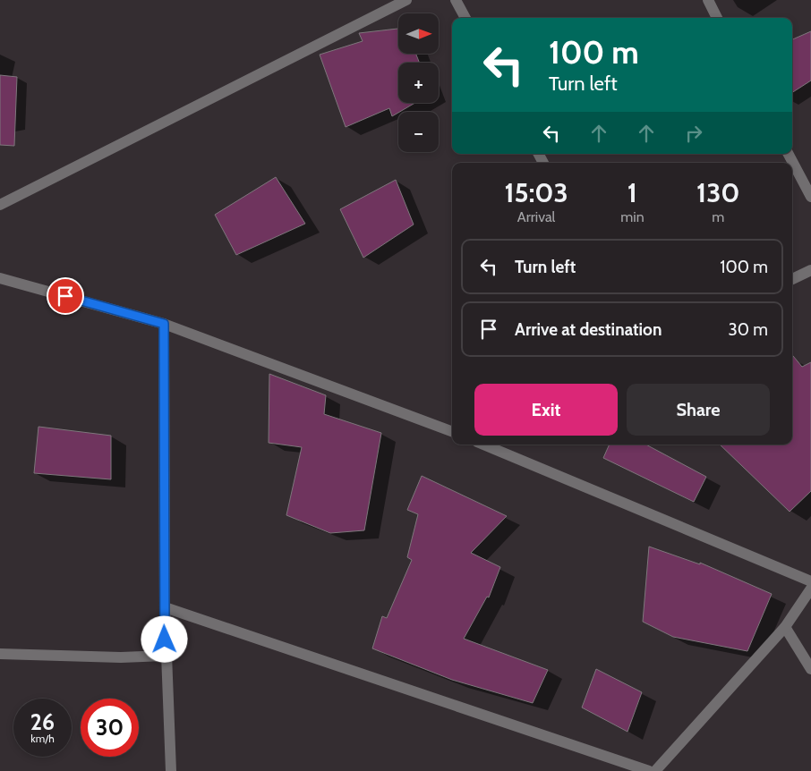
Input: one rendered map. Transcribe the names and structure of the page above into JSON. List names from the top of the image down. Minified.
{"north":"right","page":{"map_buttons":["+","−"],"turn":["100 m","Turn left"],"eta":["15:03","Arrival","1","min","130","m"],"list":[{"name":"Turn left","value":"100 m"},{"name":"Arrive at destination","value":"30 m"}],"buttons":["Exit","Share"],"speed":"26 km/h","limit":"30"}}
